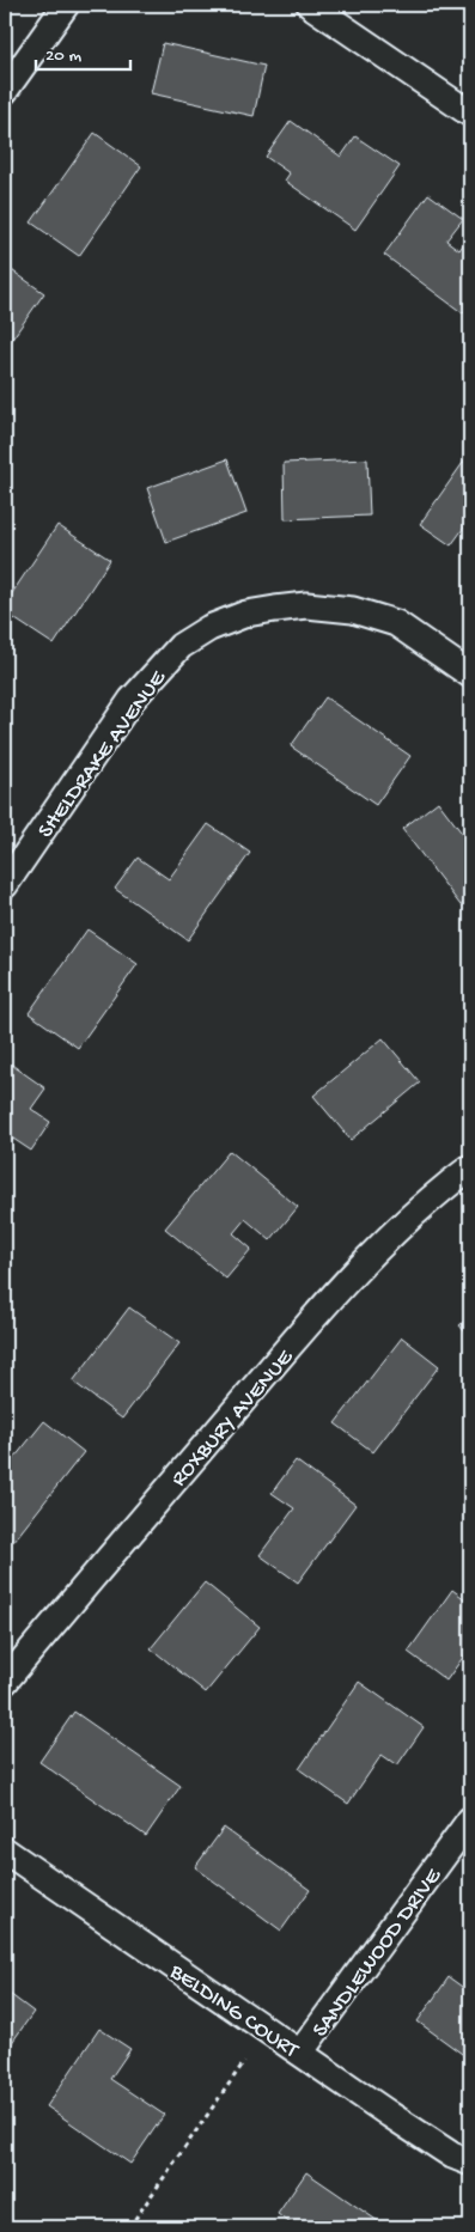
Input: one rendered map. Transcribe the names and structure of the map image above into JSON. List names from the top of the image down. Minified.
{"streets":{"street":["SHELDRAKE AVENUE","ROXBURY AVENUE","SANDLEWOOD DRIVE","BELDING COURT"]},"crossings":[["SANDLEWOOD DRIVE","BELDING COURT"]],"scale_bar":"20 m"}
